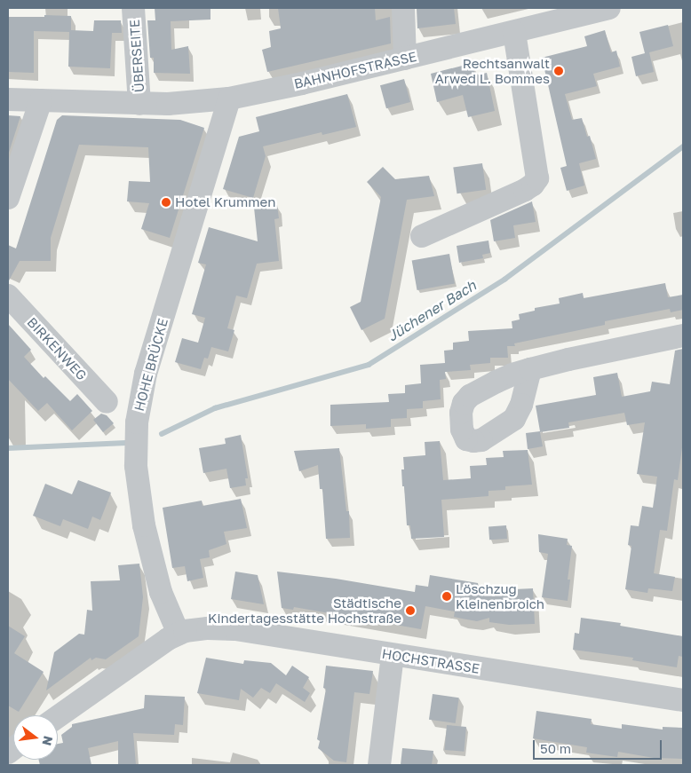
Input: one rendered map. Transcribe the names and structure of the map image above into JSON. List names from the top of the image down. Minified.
{"streets":{"street":["ÜBERSEITE","BAHNHOFSTRASSE","BIRKENWEG","HOHE BRÜCKE","HOCHSTRASSE"]},"crossings":[["ÜBERSEITE","BAHNHOFSTRASSE"],["BAHNHOFSTRASSE","HOHE BRÜCKE"],["HOHE BRÜCKE","HOCHSTRASSE"]],"water":["Jüchener Bach"],"places":["Rechtsanwalt Arwed L. Bommes","Hotel Krummen","Löschzug Kleinenbroich","Städtische Kindertagesstätte Hochstraße"],"scale_bar":"50 m","north":"right"}
